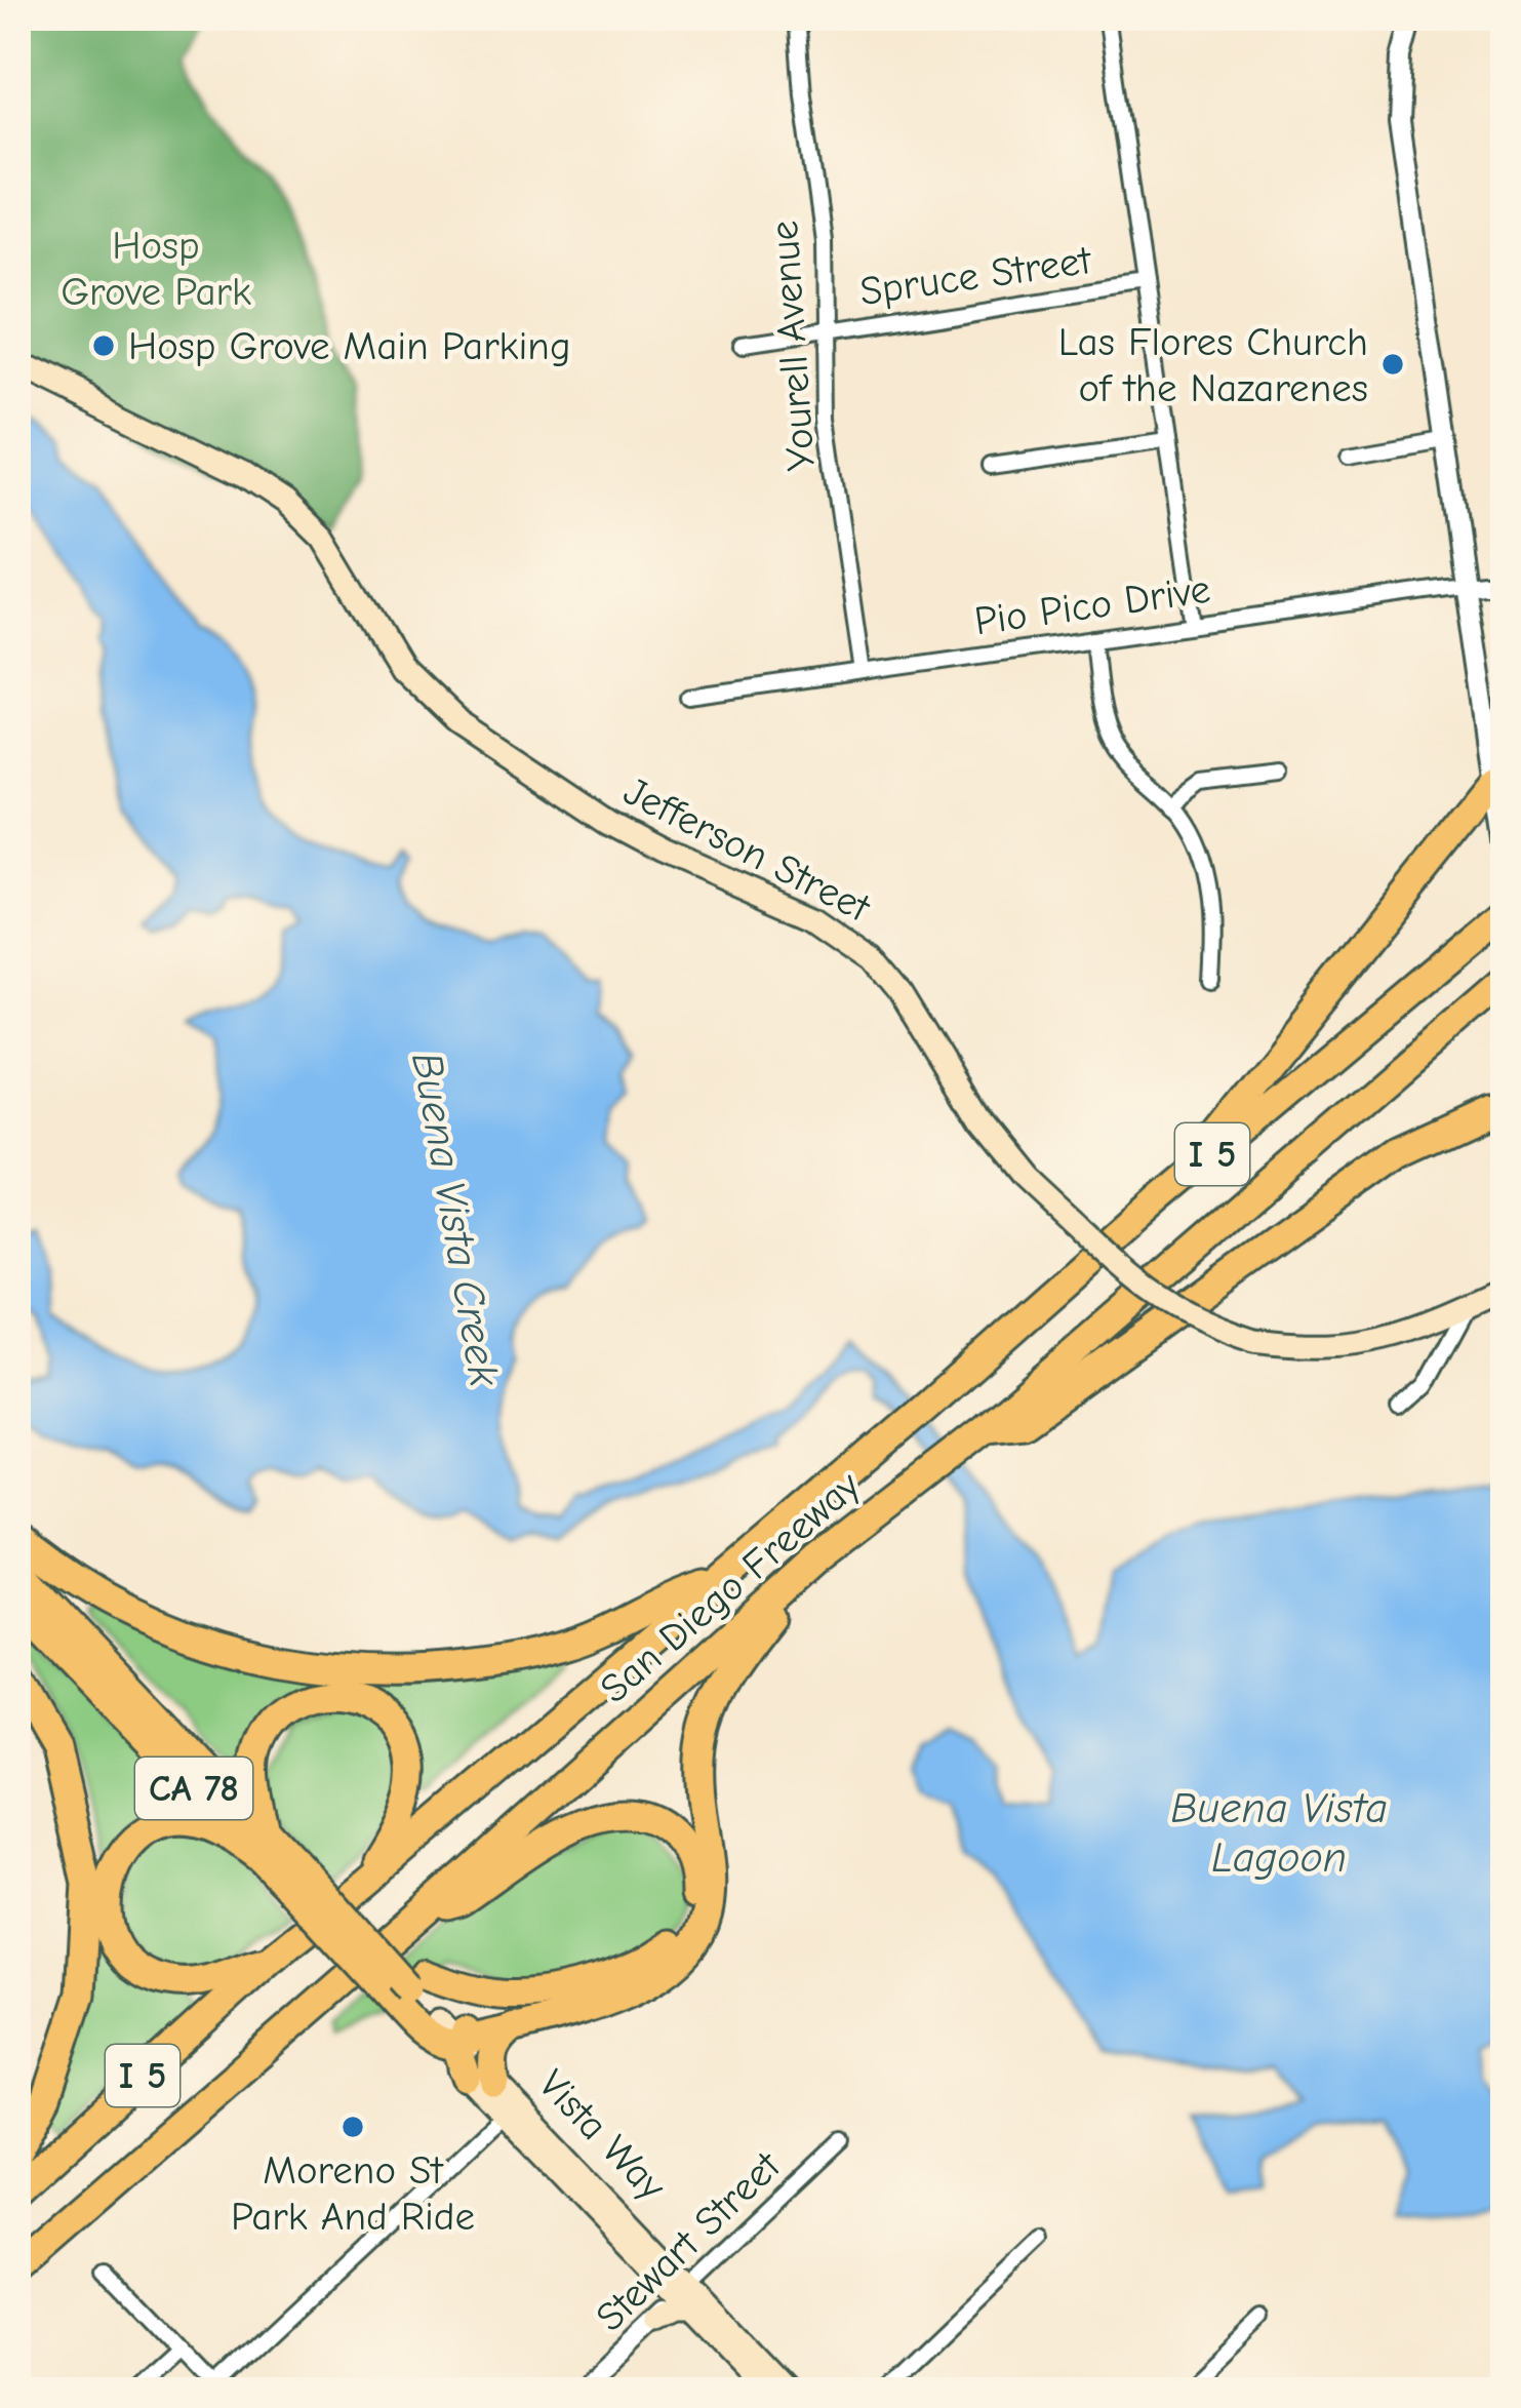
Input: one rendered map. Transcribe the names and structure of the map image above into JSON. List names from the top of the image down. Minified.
{"streets":{"highway":["I 5","San Diego Freeway","CA 78","Vista Way"],"main road":["Jefferson Street"],"street":["Spruce Street","Yourell Avenue","Pio Pico Drive","Stewart Street"]},"crossings":[["Spruce Street","Yourell Avenue"],["Yourell Avenue","Pio Pico Drive"],["CA 78","Vista Way"],["Vista Way","Stewart Street"]],"water":["Buena Vista Creek","Buena Vista Lagoon"],"parks":["Hosp Grove Park"],"places":["Hosp Grove Main Parking","Las Flores Church of the Nazarenes","Moreno St Park And Ride"]}
